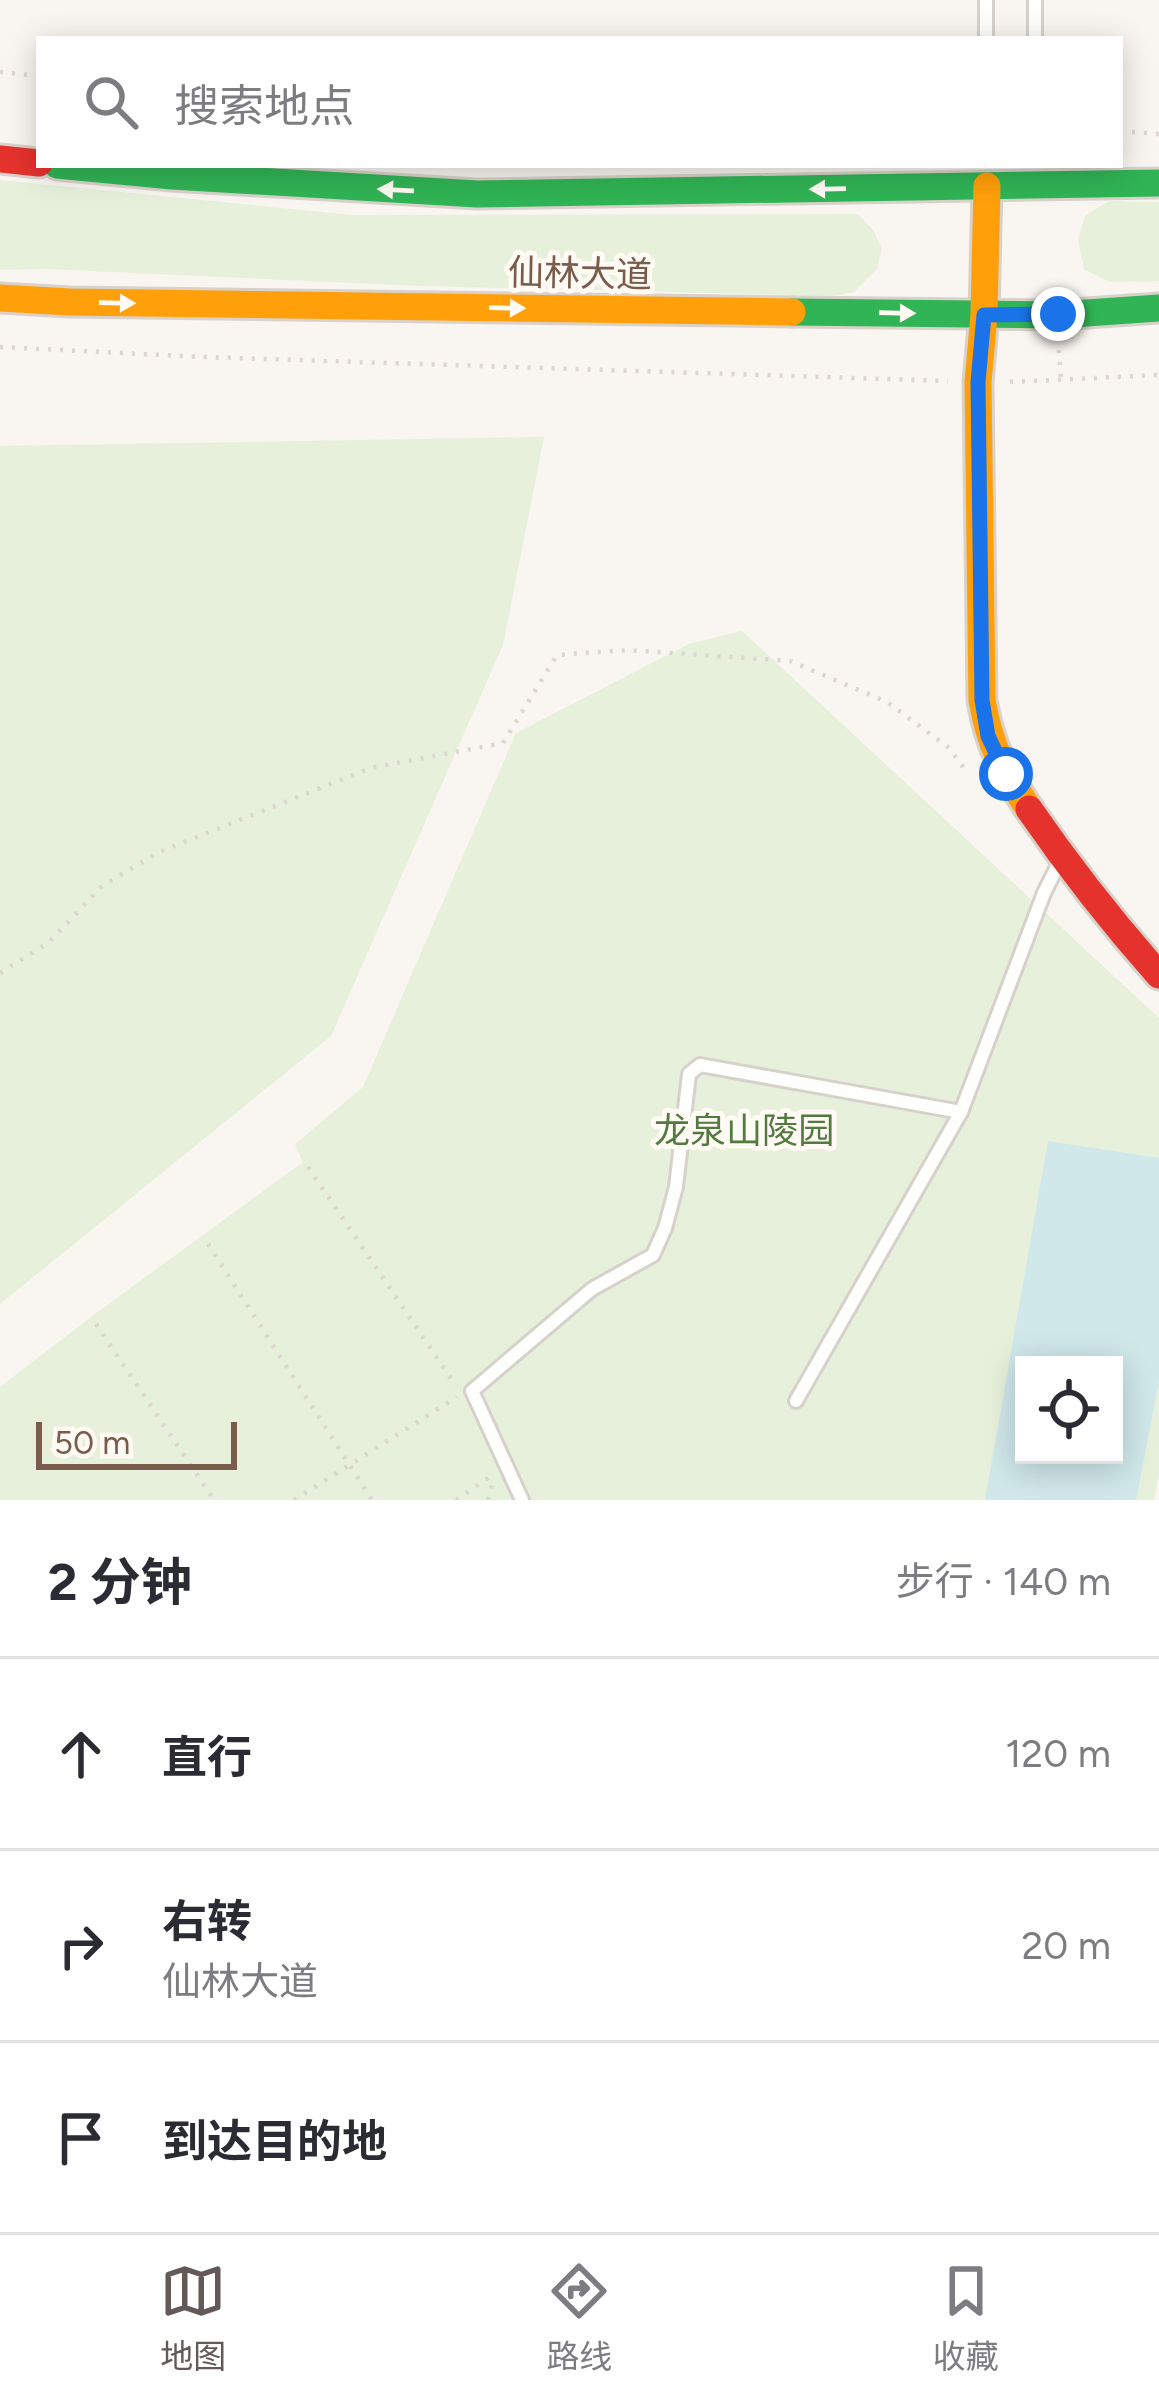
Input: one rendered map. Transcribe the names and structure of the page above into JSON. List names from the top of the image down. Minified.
{"streets":{"main road":["仙林大道"]},"parks":["龙泉山陵园"],"scale_bar":"50 m","page":{"search":"搜索地点","scale":"50 m","heading":["2 分钟","步行 · 140 m"],"list":[["直行","120 m"],["右转","仙林大道","20 m"],"到达目的地"],"nav":["地图","路线","收藏"]}}
